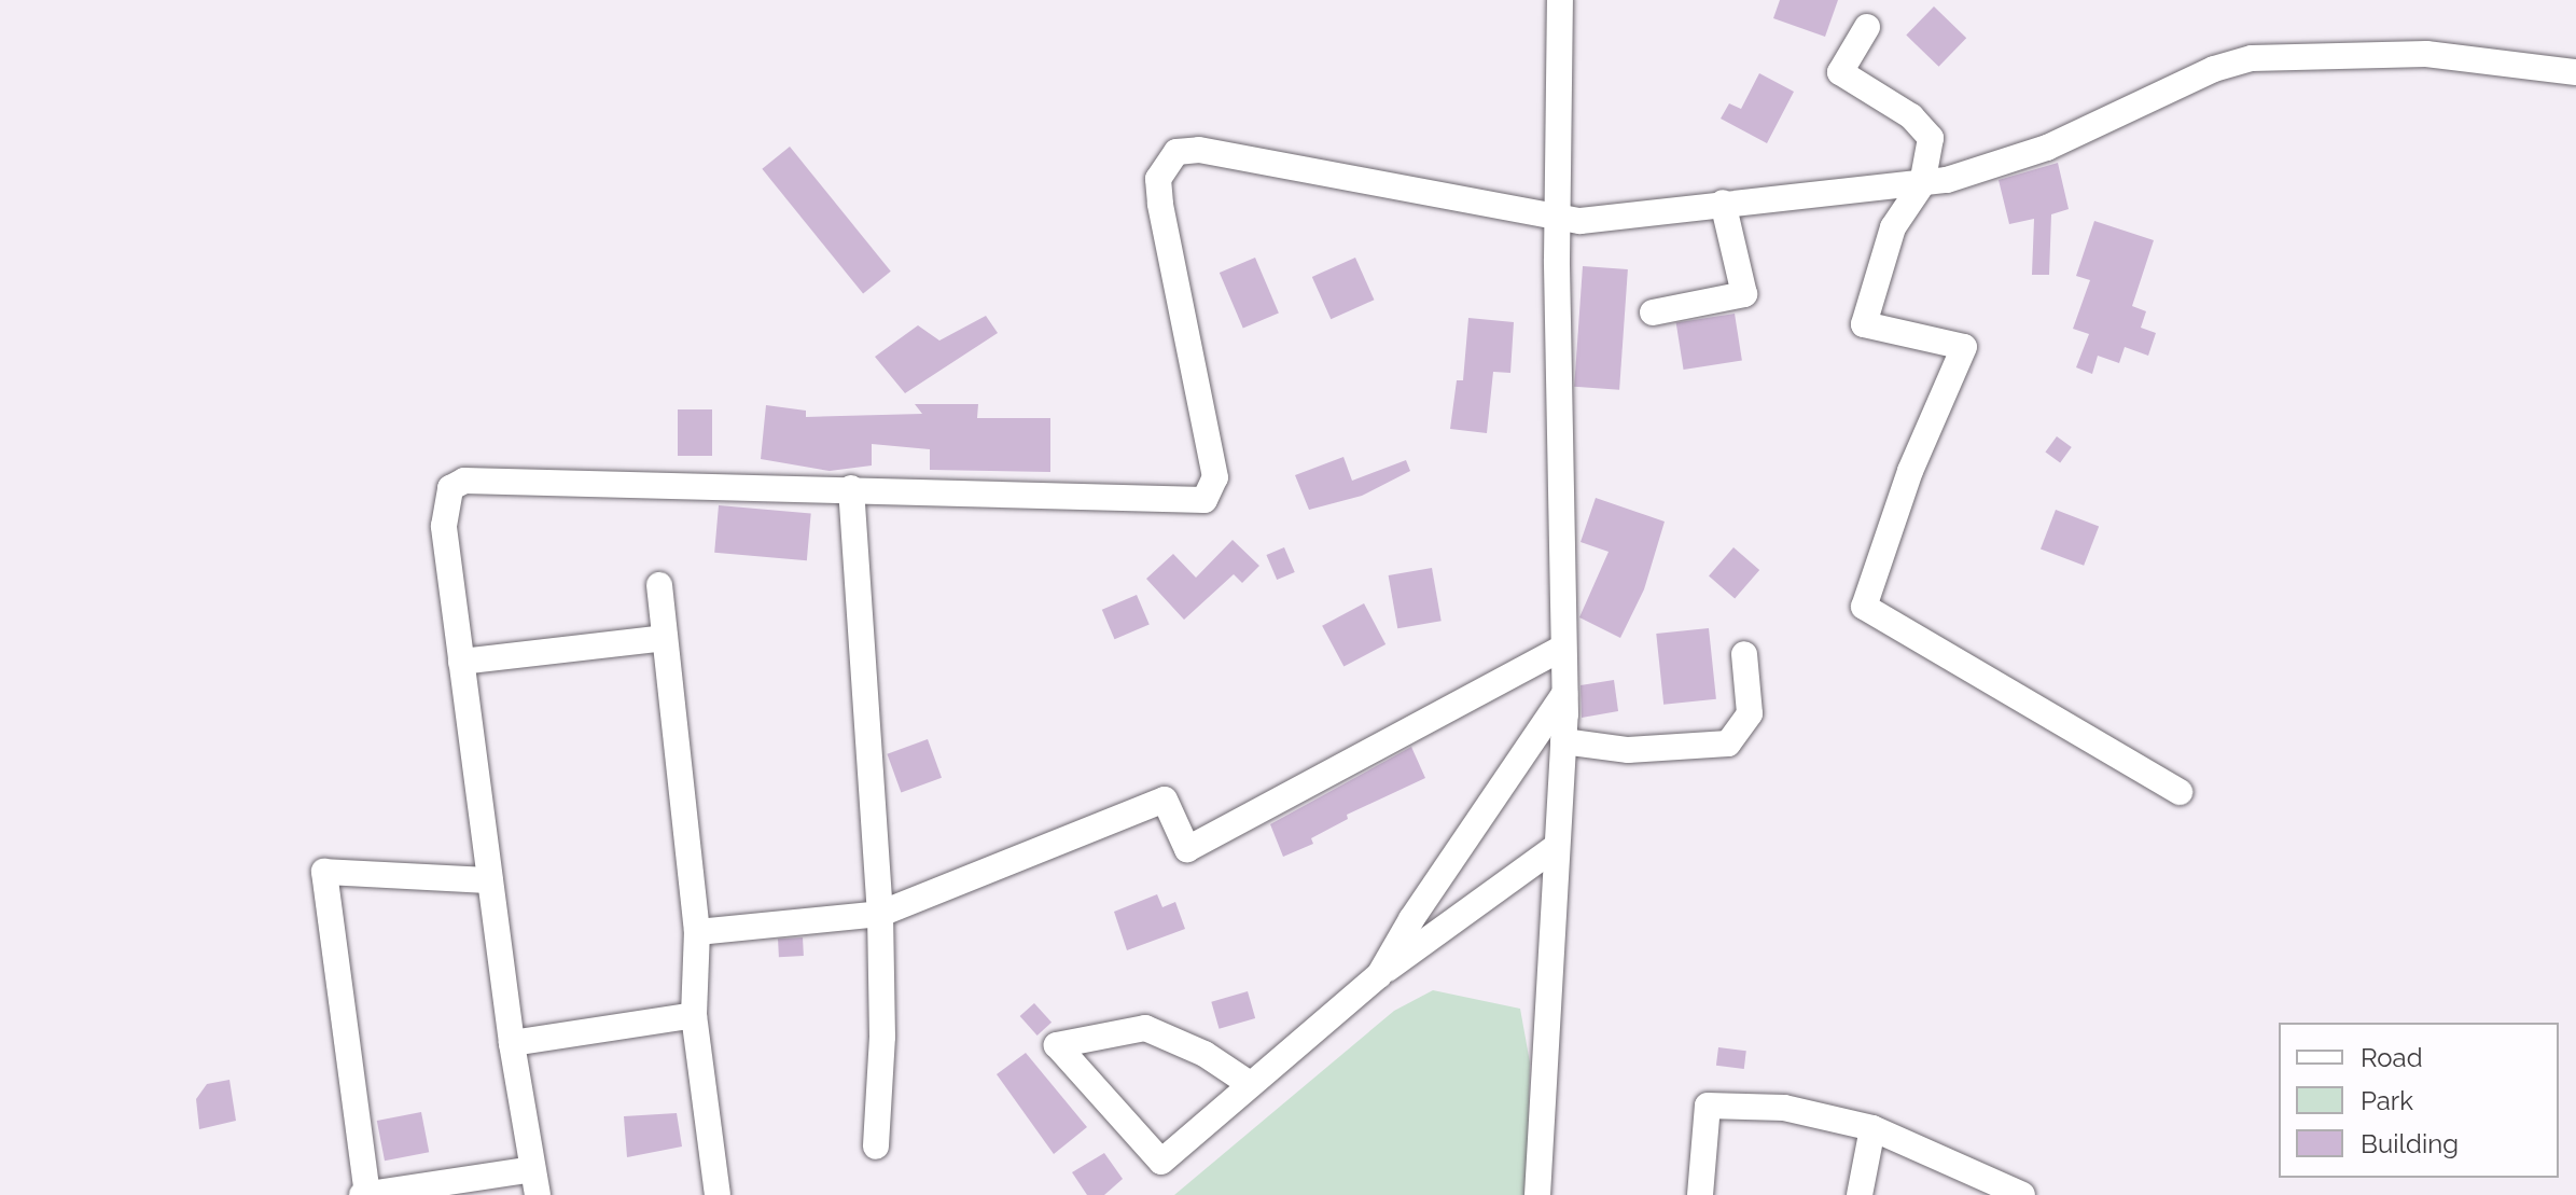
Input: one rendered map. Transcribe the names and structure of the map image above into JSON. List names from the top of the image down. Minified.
{"legend":["Road","Park","Building"]}
